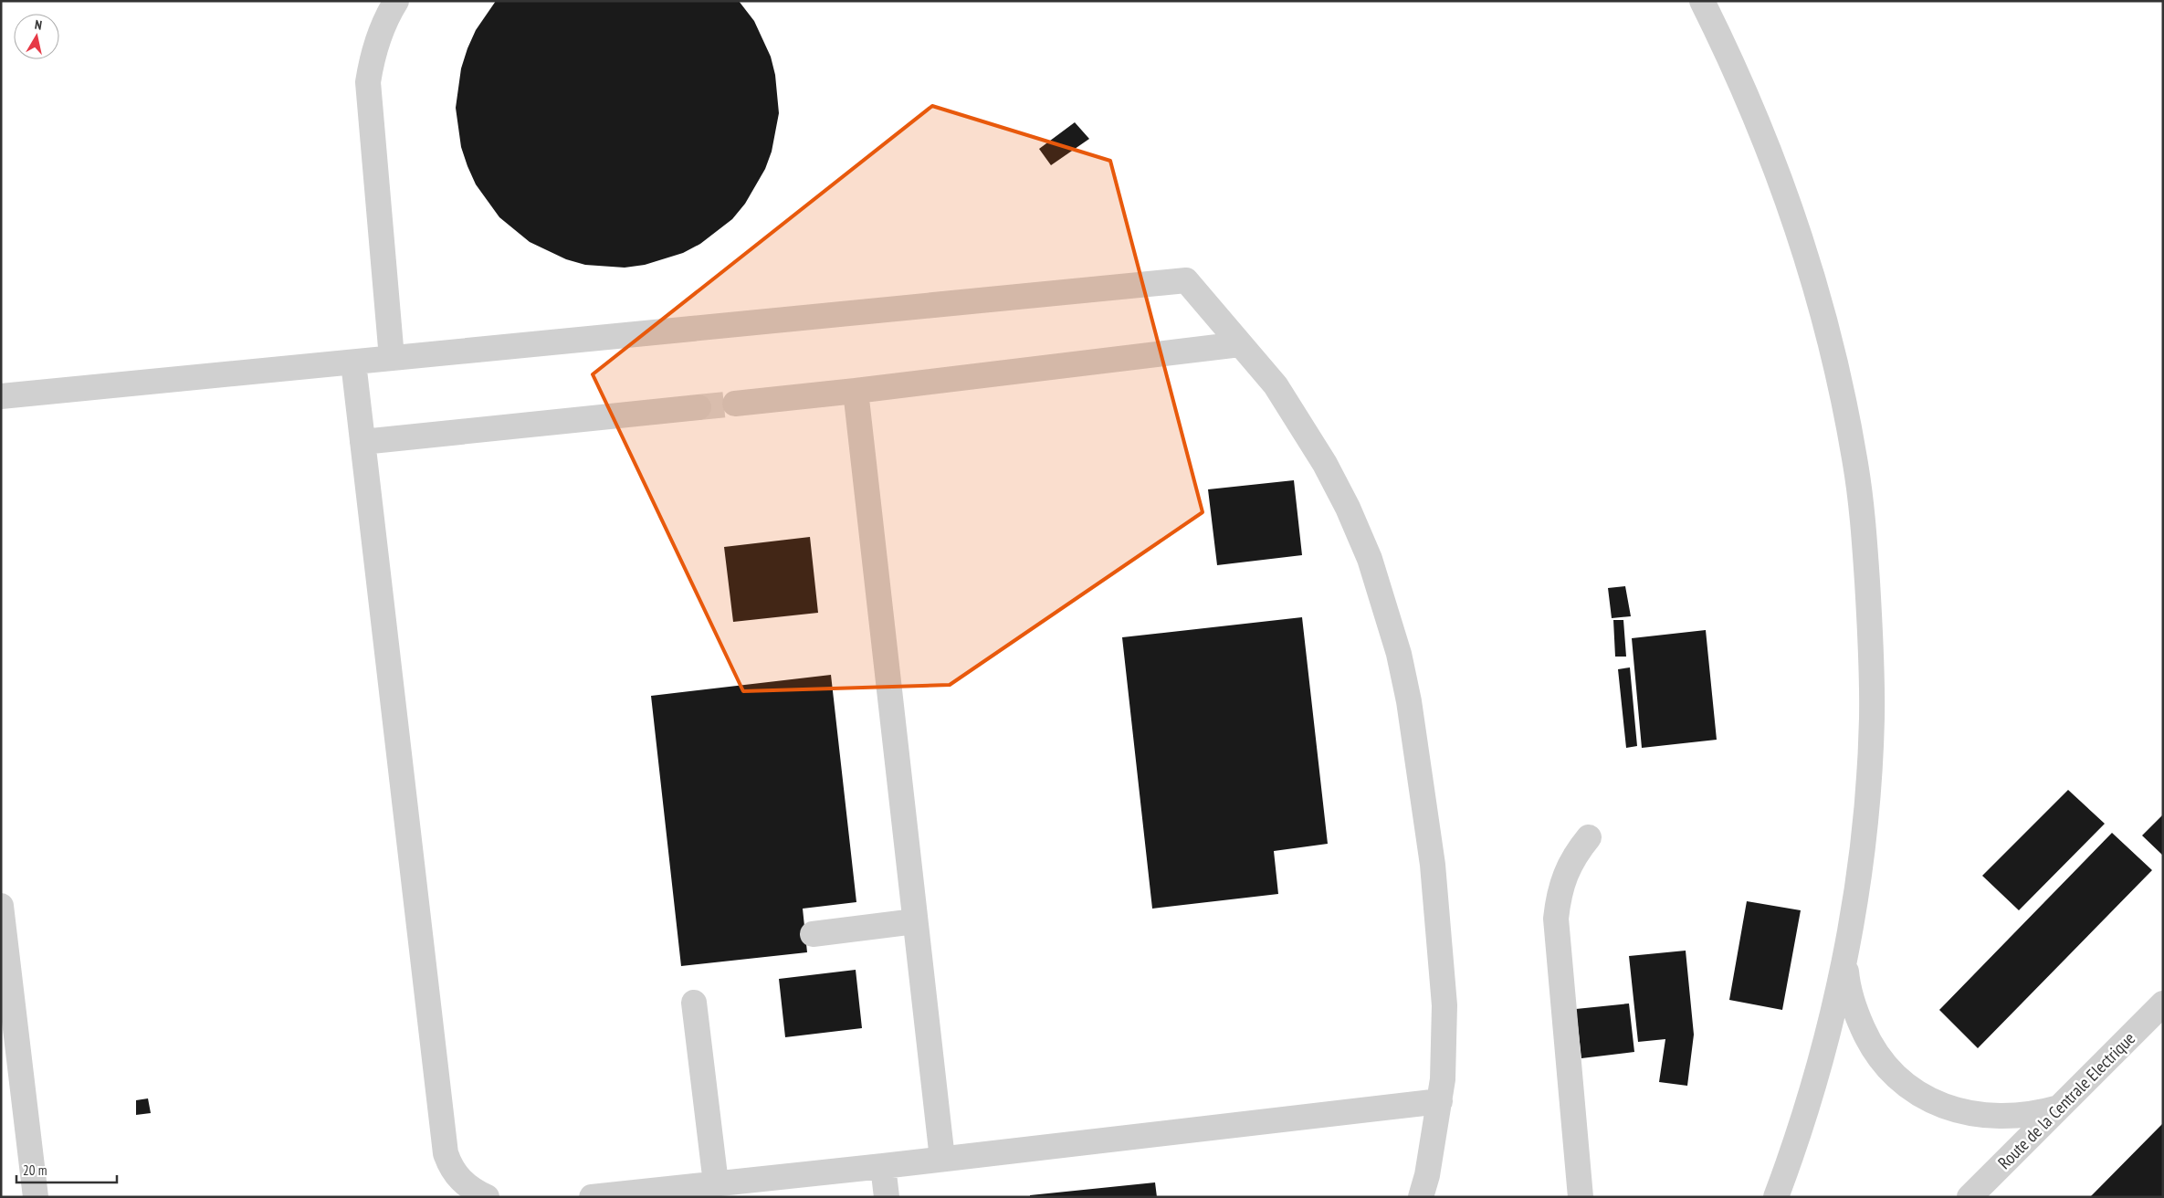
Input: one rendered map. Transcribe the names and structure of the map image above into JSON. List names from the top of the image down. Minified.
{"streets":{"street":["Route de la Centrale Electrique"]},"scale_bar":"20 m","north":"top"}
